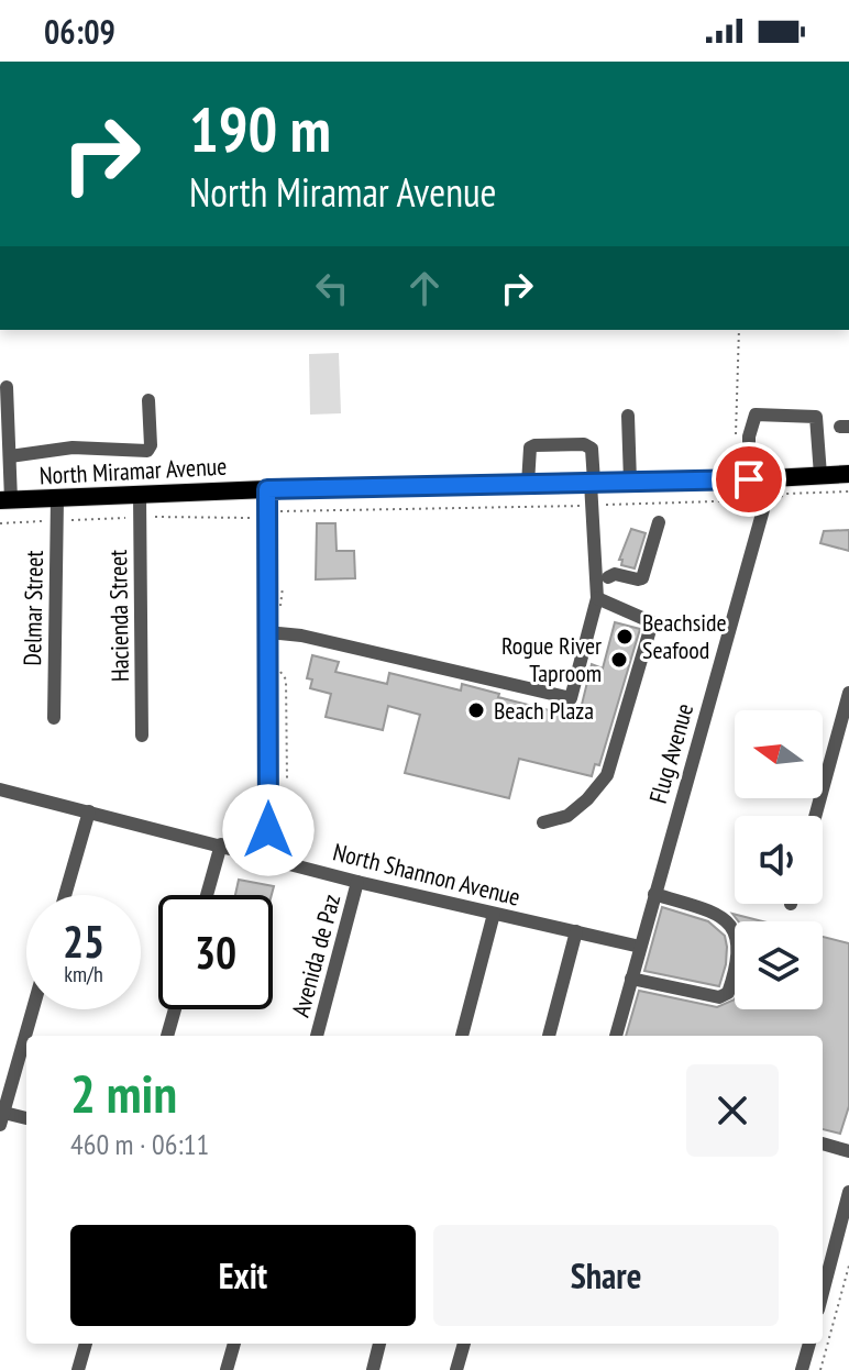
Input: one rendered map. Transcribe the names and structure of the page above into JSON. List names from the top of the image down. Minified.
{"streets":{"main road":["North Miramar Avenue"],"street":["Delmar Street","Hacienda Street","Flug Avenue","North Shannon Avenue","Avenida de Paz"]},"crossings":[["North Miramar Avenue","Delmar Street"],["North Miramar Avenue","Hacienda Street"],["North Miramar Avenue","Flug Avenue"],["Flug Avenue","North Shannon Avenue"],["North Shannon Avenue","Avenida de Paz"]],"places":["Beachside Seafood","Rogue River Taproom","Beach Plaza"],"north":"left","page":{"status":"06:09","turn":["190 m","North Miramar Avenue"],"speed":"25 km/h","limit":"30","heading":["2 min","460 m · 06:11"],"buttons":["Exit","Share"]}}
